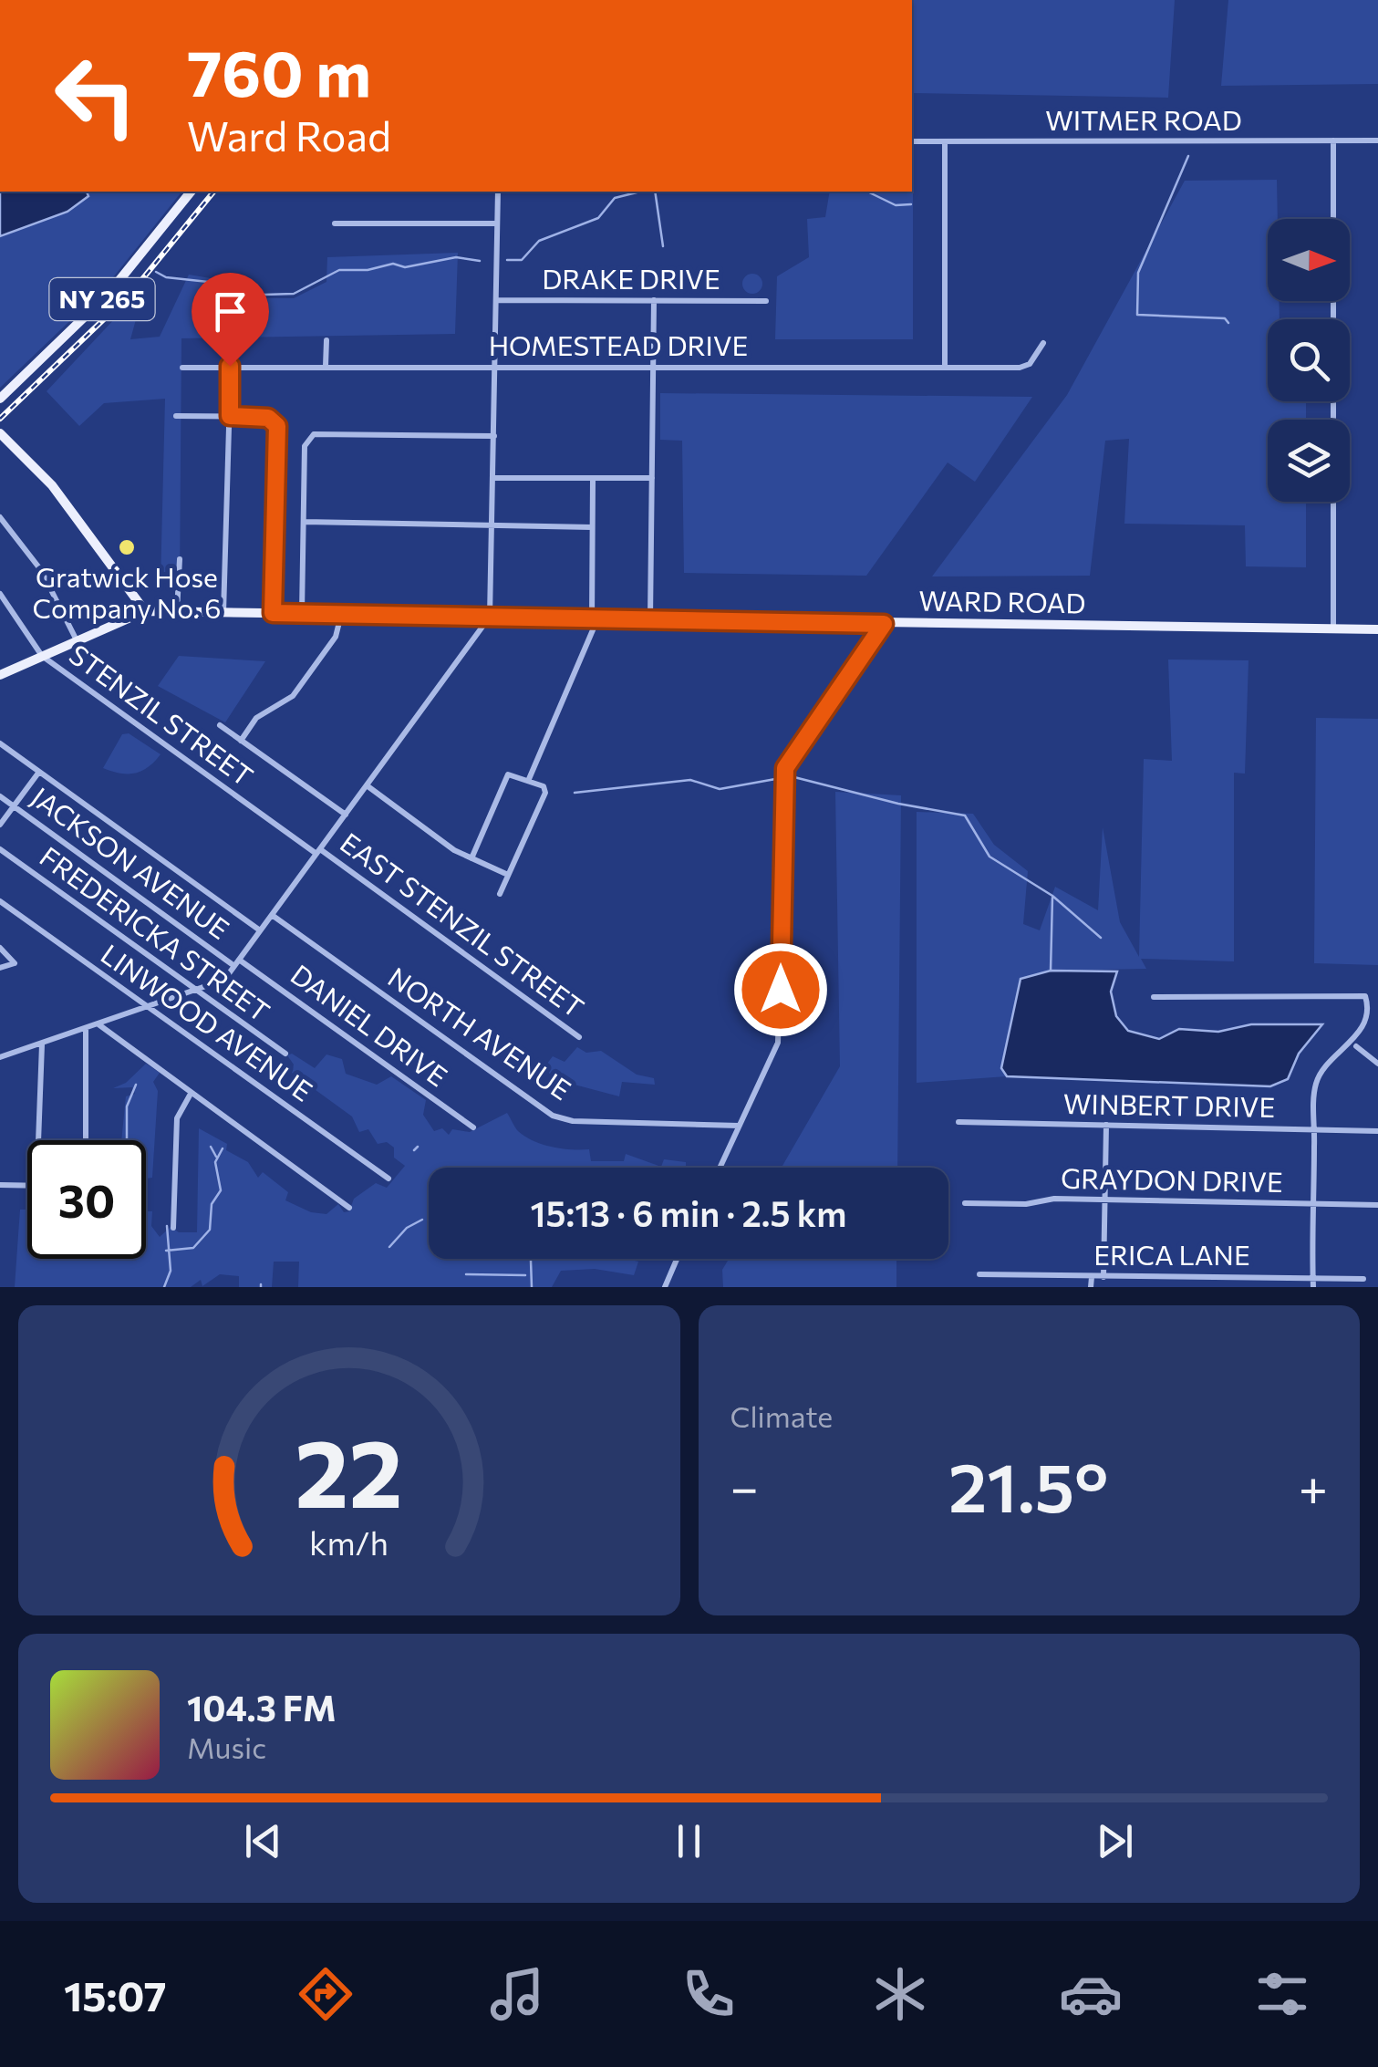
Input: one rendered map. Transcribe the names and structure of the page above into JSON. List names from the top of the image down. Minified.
{"streets":{"main road":["NY 265","WARD ROAD"],"street":["WITMER ROAD","DRAKE DRIVE","HOMESTEAD DRIVE","STENZIL STREET","JACKSON AVENUE","EAST STENZIL STREET","FREDERICKA STREET","LINWOOD AVENUE","DANIEL DRIVE","NORTH AVENUE","WINBERT DRIVE","GRAYDON DRIVE","ERICA LANE"]},"crossings":[["STENZIL STREET","EAST STENZIL STREET"],["JACKSON AVENUE","DANIEL DRIVE"]],"places":["Gratwick Hose Company No. 6"],"north":"right","page":{"turn":["760 m","Ward Road"],"limit":"30","trip":"15:13 · 6 min · 2.5 km","tile":"Climate","heat":["−","21.5°","+"],"song":["104.3 FM","Music"],"tabs":"15:07","gauge":["22","km/h"]}}
